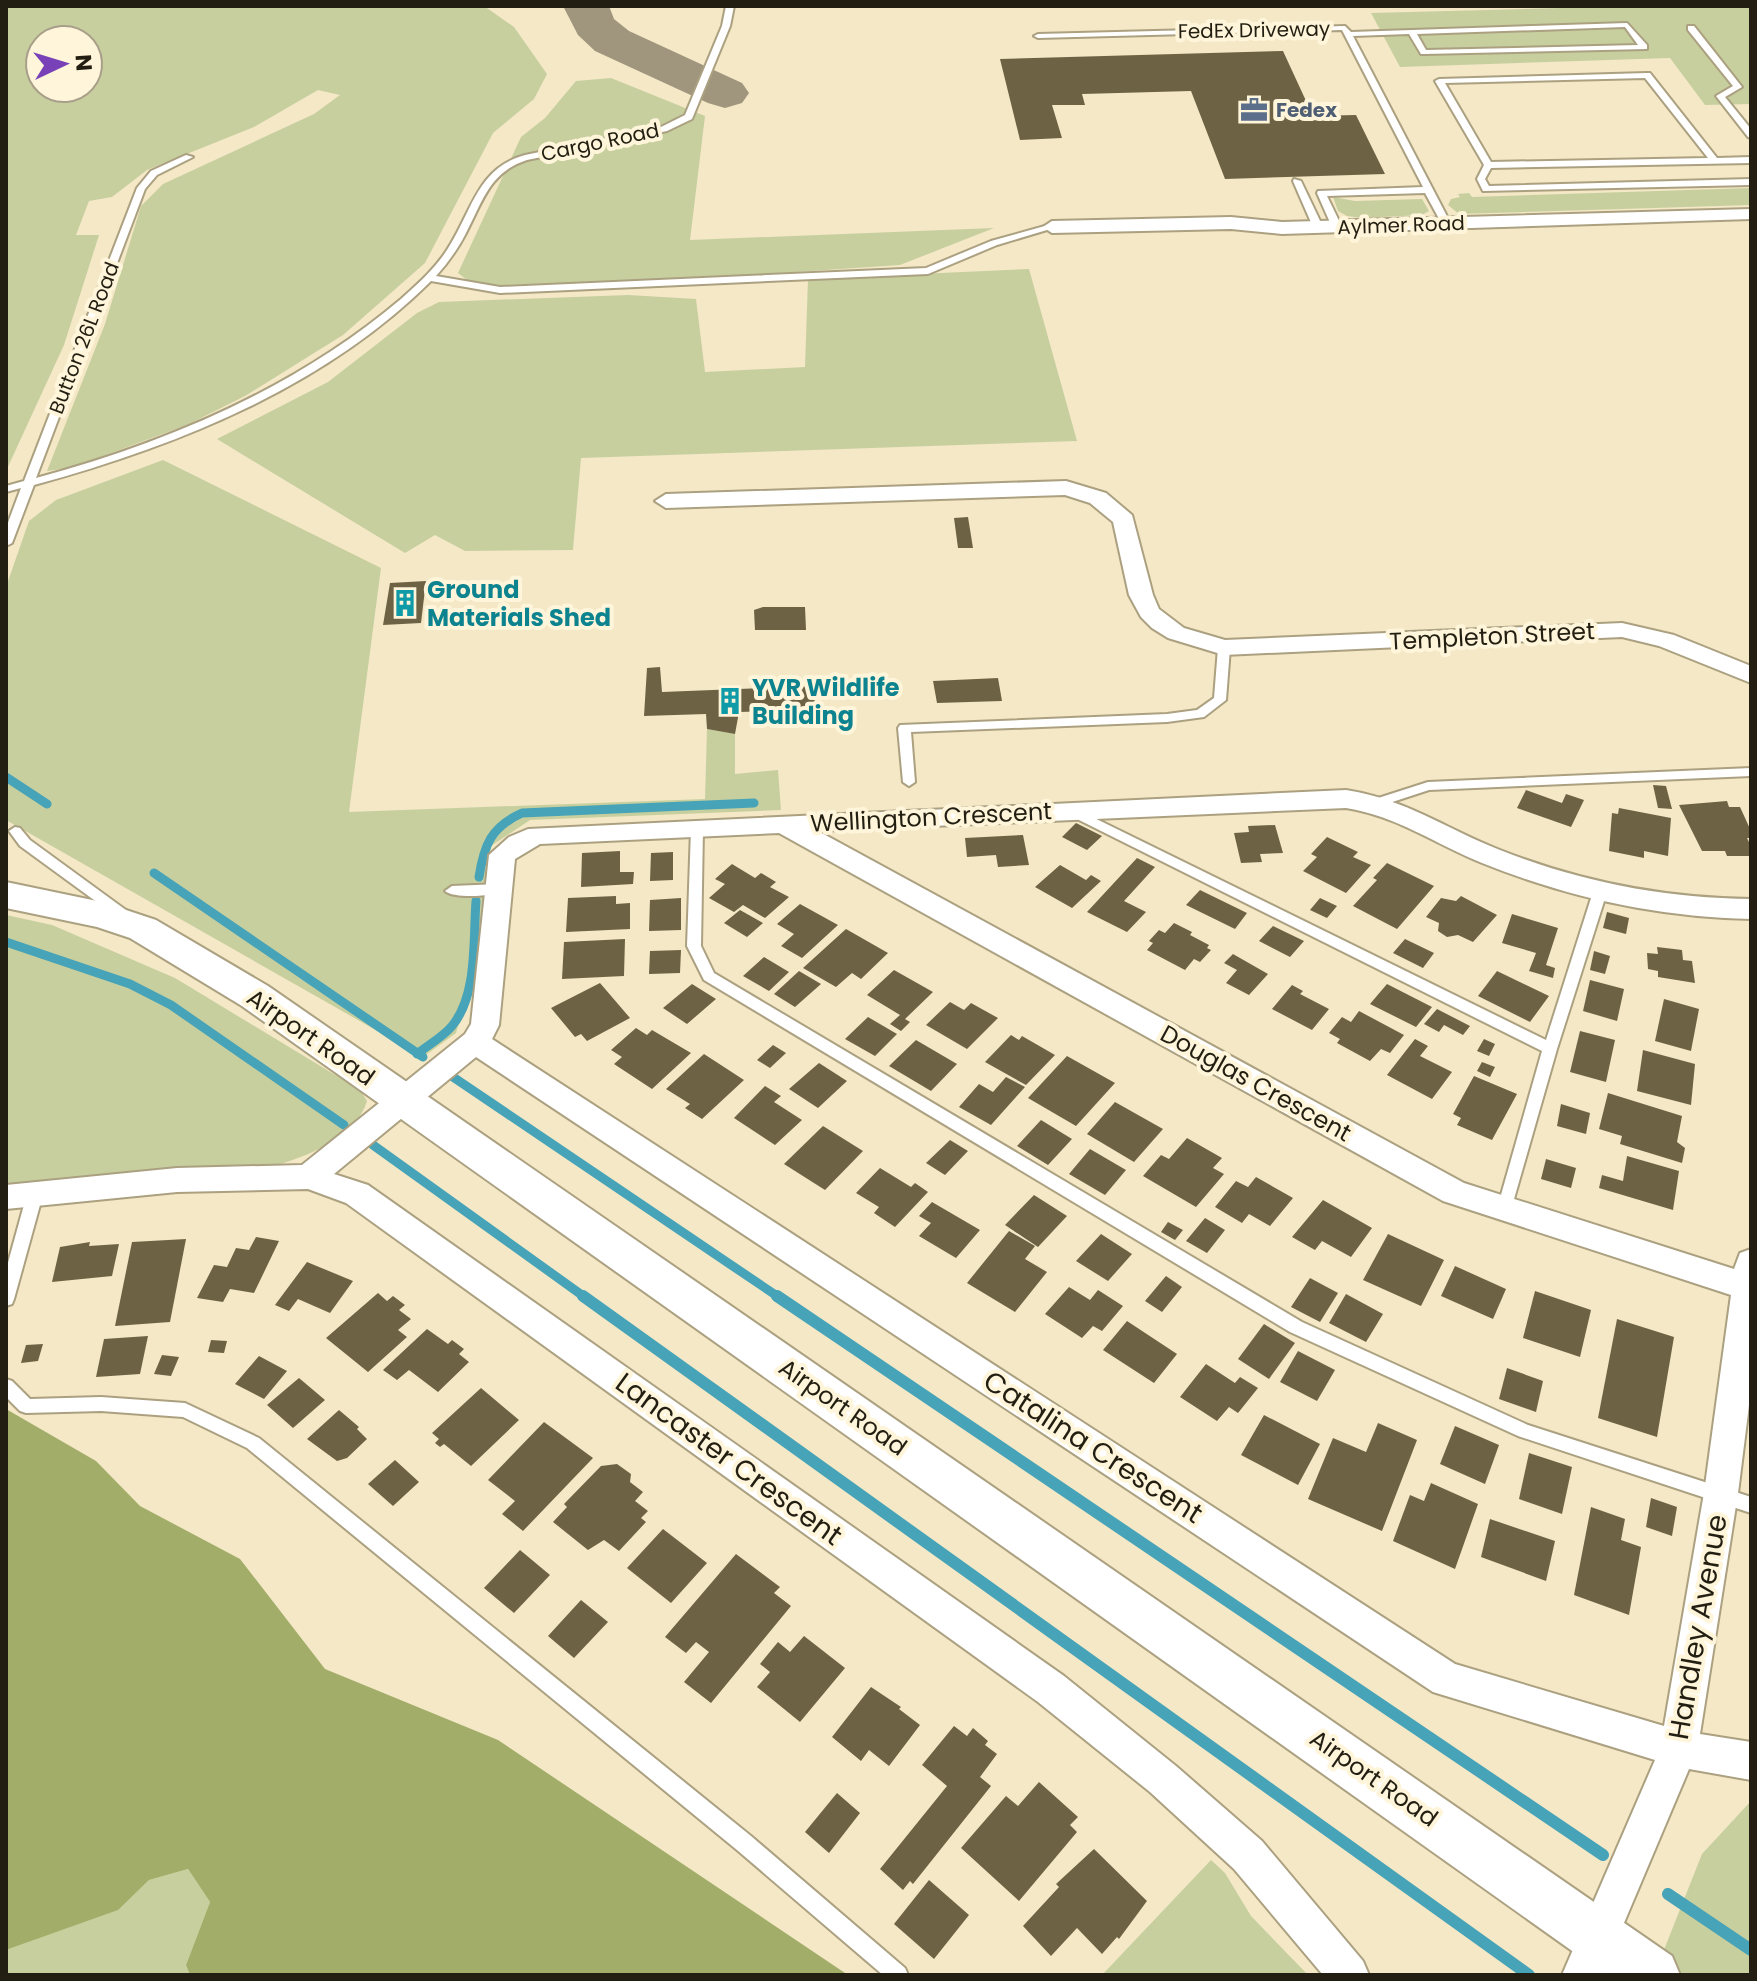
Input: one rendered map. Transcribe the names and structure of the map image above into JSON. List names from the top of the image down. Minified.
{"streets":{"street":["Aylmer Road","Templeton Street","Wellington Crescent","Airport Road","Douglas Crescent","Catalina Crescent","Lancaster Crescent","Handley Avenue"],"lane":["FedEx Driveway","Cargo Road","Button 26L Road"]},"crossings":[["FedEx Driveway","Aylmer Road"],["Wellington Crescent","Douglas Crescent"],["Wellington Crescent","Catalina Crescent"],["Airport Road","Handley Avenue"],["Douglas Crescent","Handley Avenue"],["Catalina Crescent","Handley Avenue"]],"places":{"office":["Fedex"],"building":["Ground Materials Shed","YVR Wildlife Building"]},"north":"right"}
